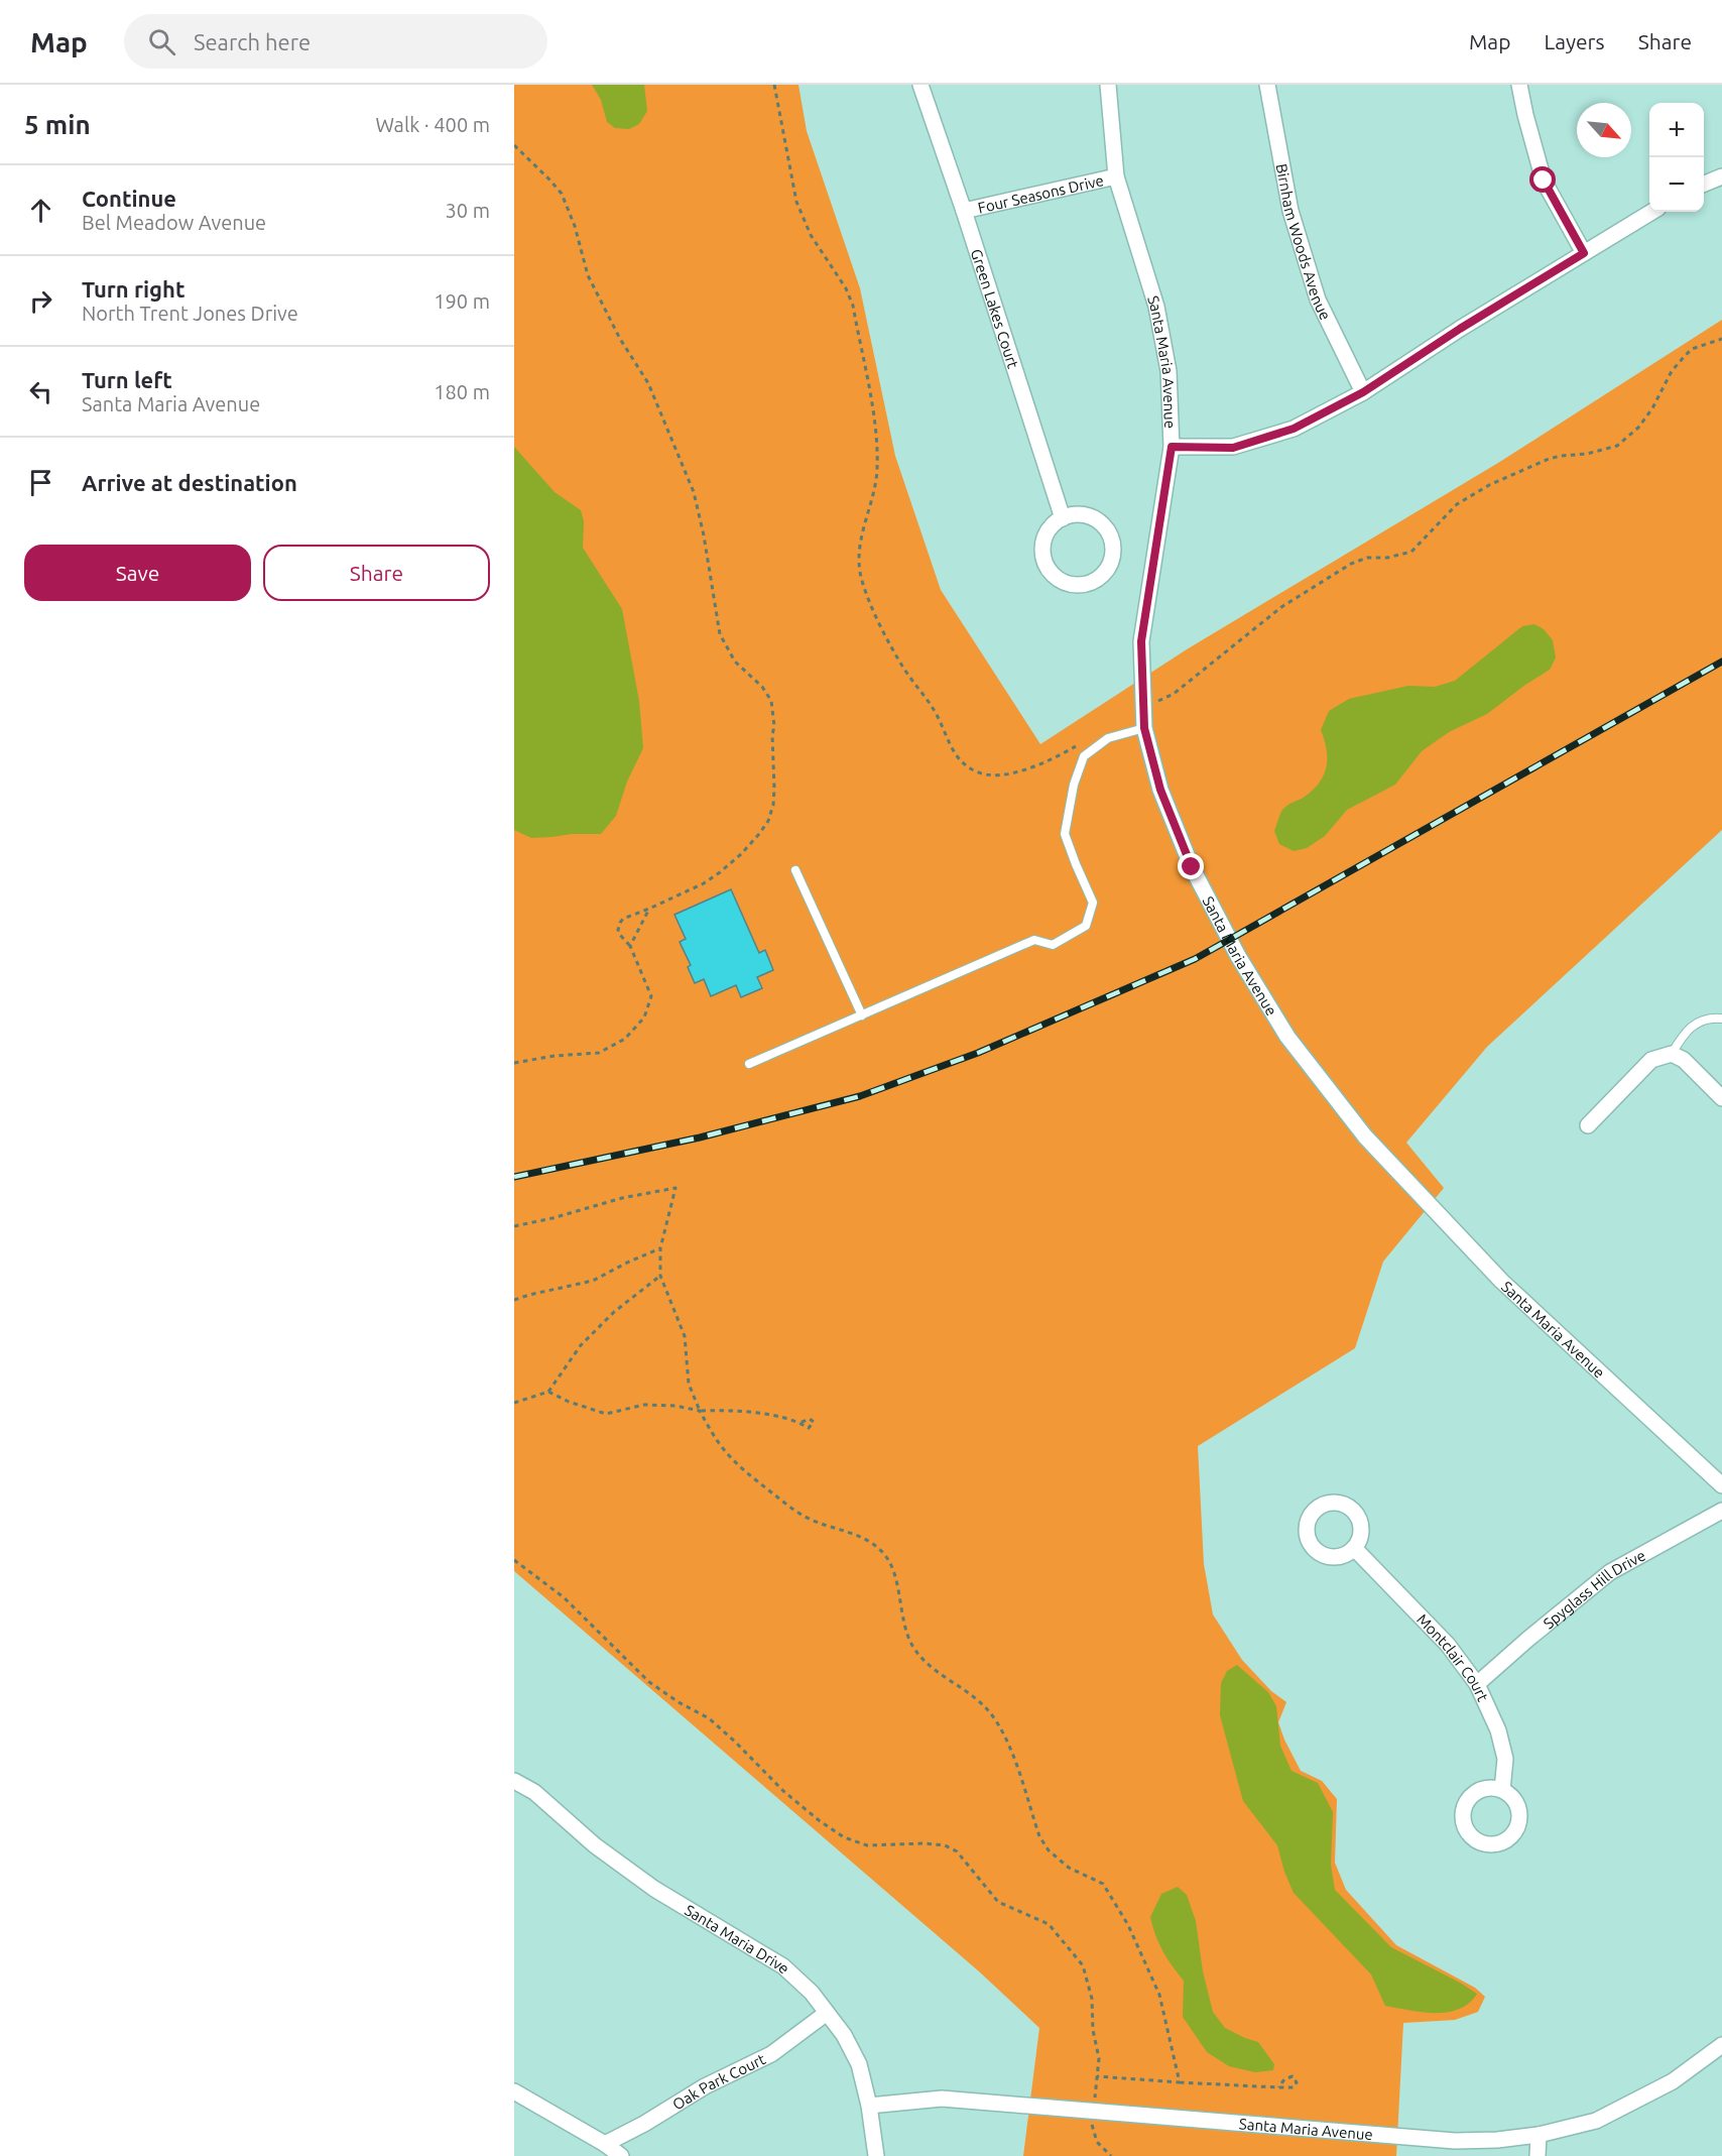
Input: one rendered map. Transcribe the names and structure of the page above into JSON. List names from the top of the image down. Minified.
{"streets":{"street":["Four Seasons Drive","Birnham Woods Avenue","Green Lakes Court","Santa Maria Avenue","Spyglass Hill Drive","Montclair Court","Santa Maria Drive","Oak Park Court"]},"crossings":[["Four Seasons Drive","Green Lakes Court"],["Four Seasons Drive","Santa Maria Avenue"],["Santa Maria Avenue","Santa Maria Drive"],["Spyglass Hill Drive","Montclair Court"],["Santa Maria Drive","Oak Park Court"]],"north":"bottom right","page":{"header":"Map","search":"Search here","nav":["Map","Layers","Share"],"heading":["5 min","Walk · 400 m"],"map_buttons":["+","−"],"list":[["Continue","Bel Meadow Avenue","30 m"],["Turn right","North Trent Jones Drive","190 m"],["Turn left","Santa Maria Avenue","180 m"],"Arrive at destination"],"buttons":["Save","Share"]}}
